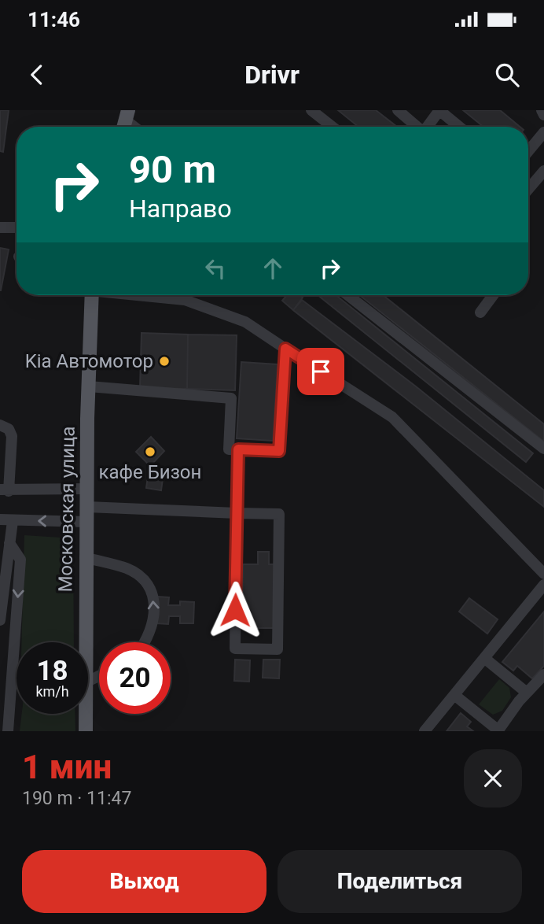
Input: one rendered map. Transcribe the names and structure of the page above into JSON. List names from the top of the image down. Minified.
{"streets":{"main road":["Московская улица"]},"places":["Kia Автомотор","кафе Бизон"],"page":{"status":"11:46","header":"Drivr","turn":["90 m","Направо"],"speed":"18 km/h","limit":"20","heading":["1 мин","190 m · 11:47"],"buttons":["Выход","Поделиться"]}}
